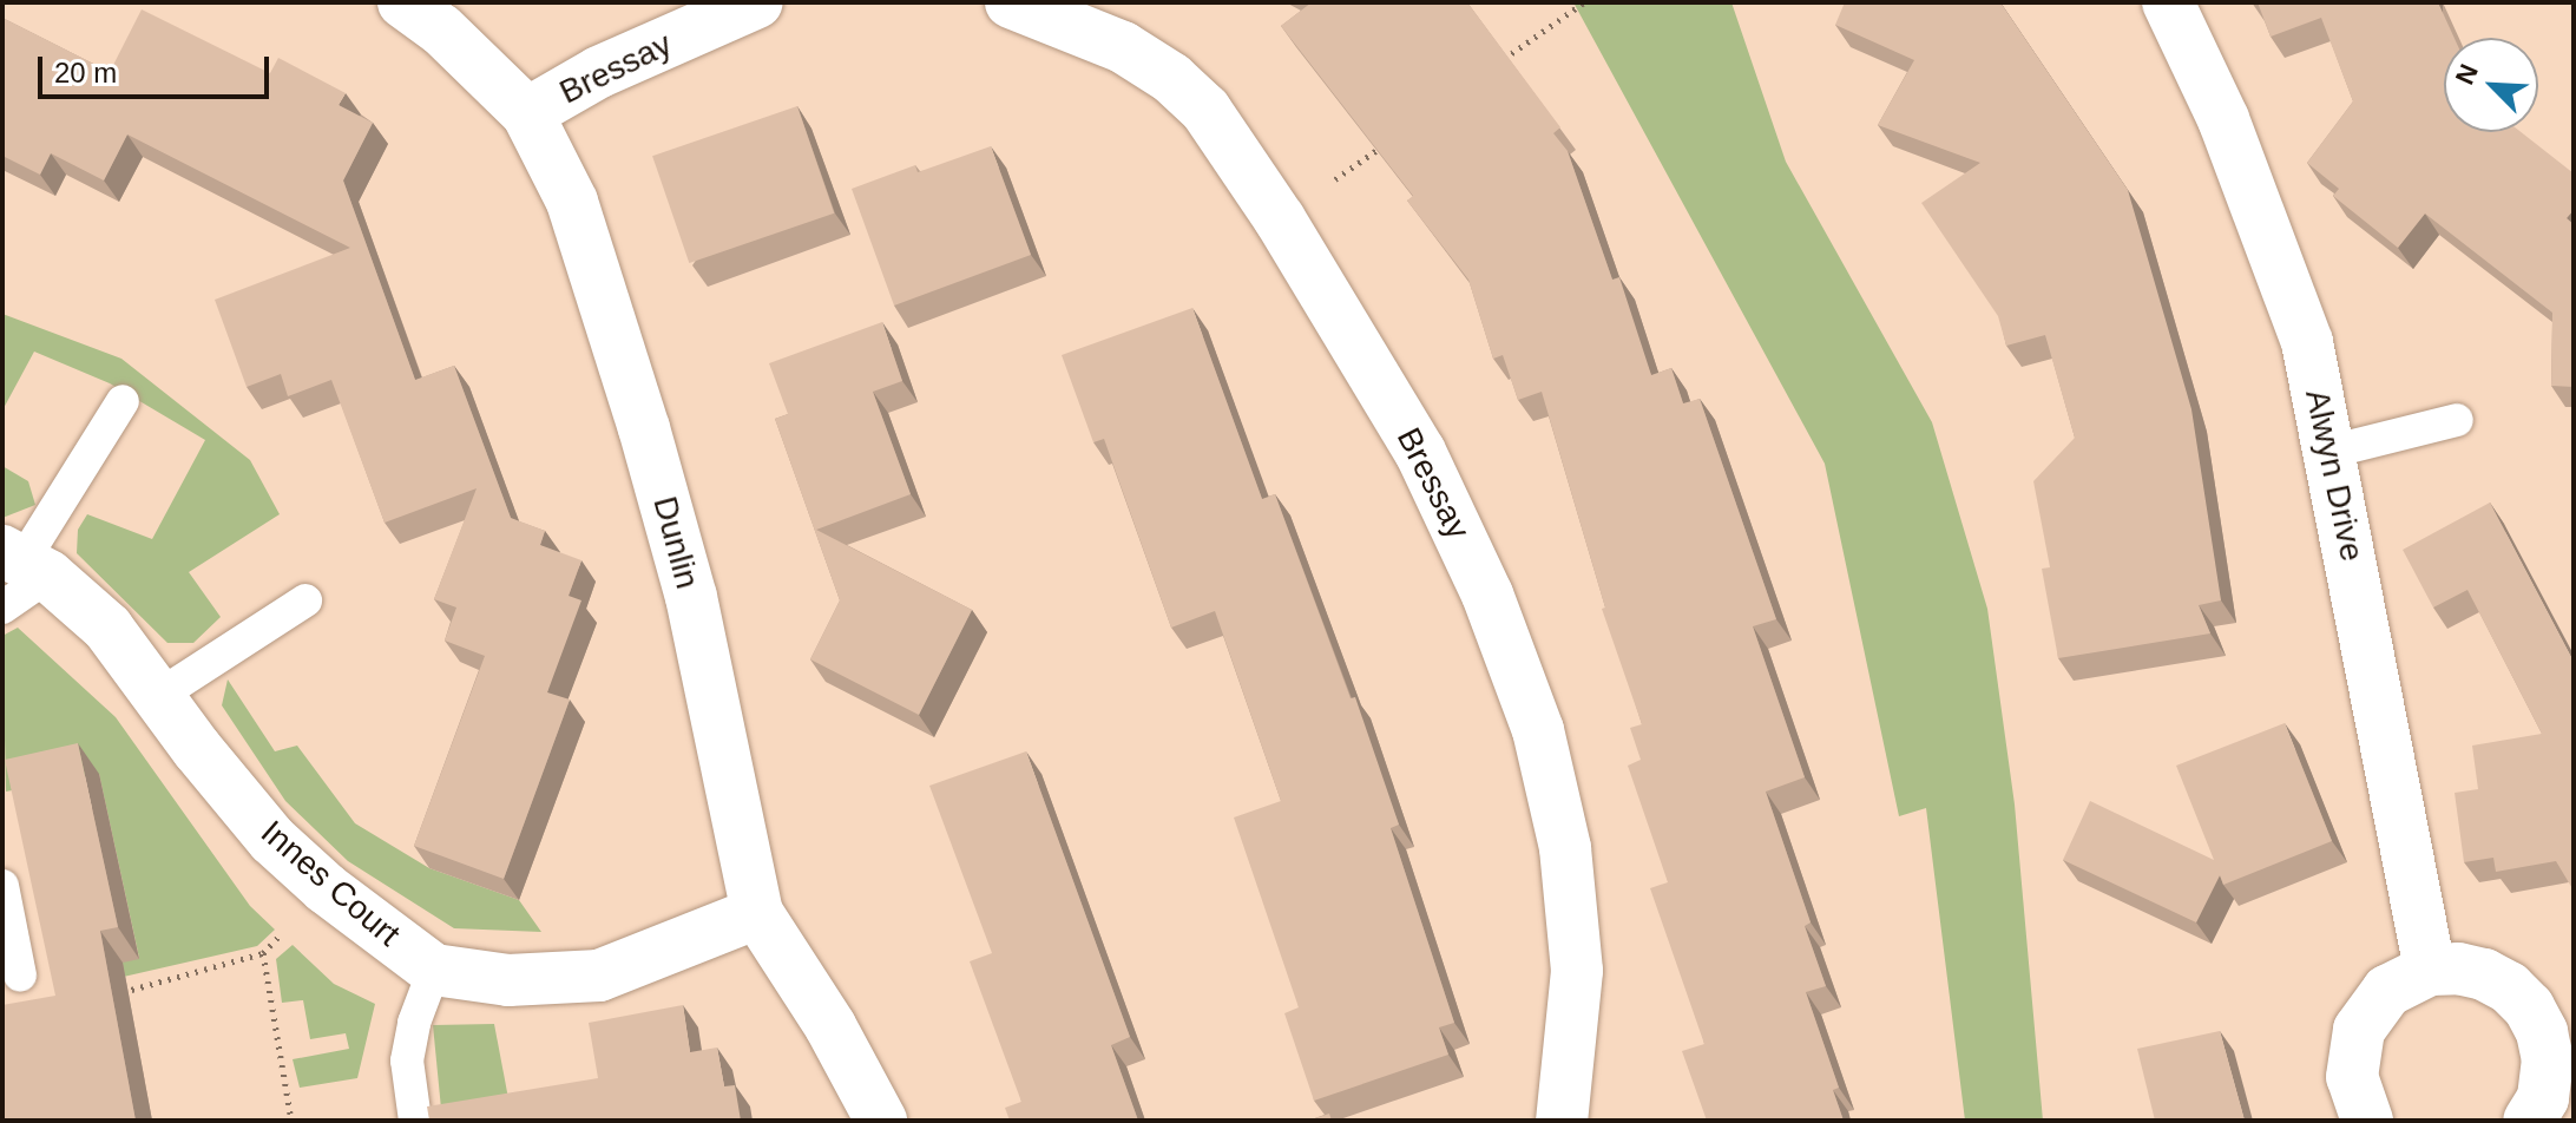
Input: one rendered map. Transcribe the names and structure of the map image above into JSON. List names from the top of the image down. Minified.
{"streets":{"street":["Bressay","Alwyn Drive","Dunlin","Innes Court"]},"crossings":[["Bressay","Dunlin"],["Dunlin","Innes Court"]],"scale_bar":"20 m","north":"top left"}
